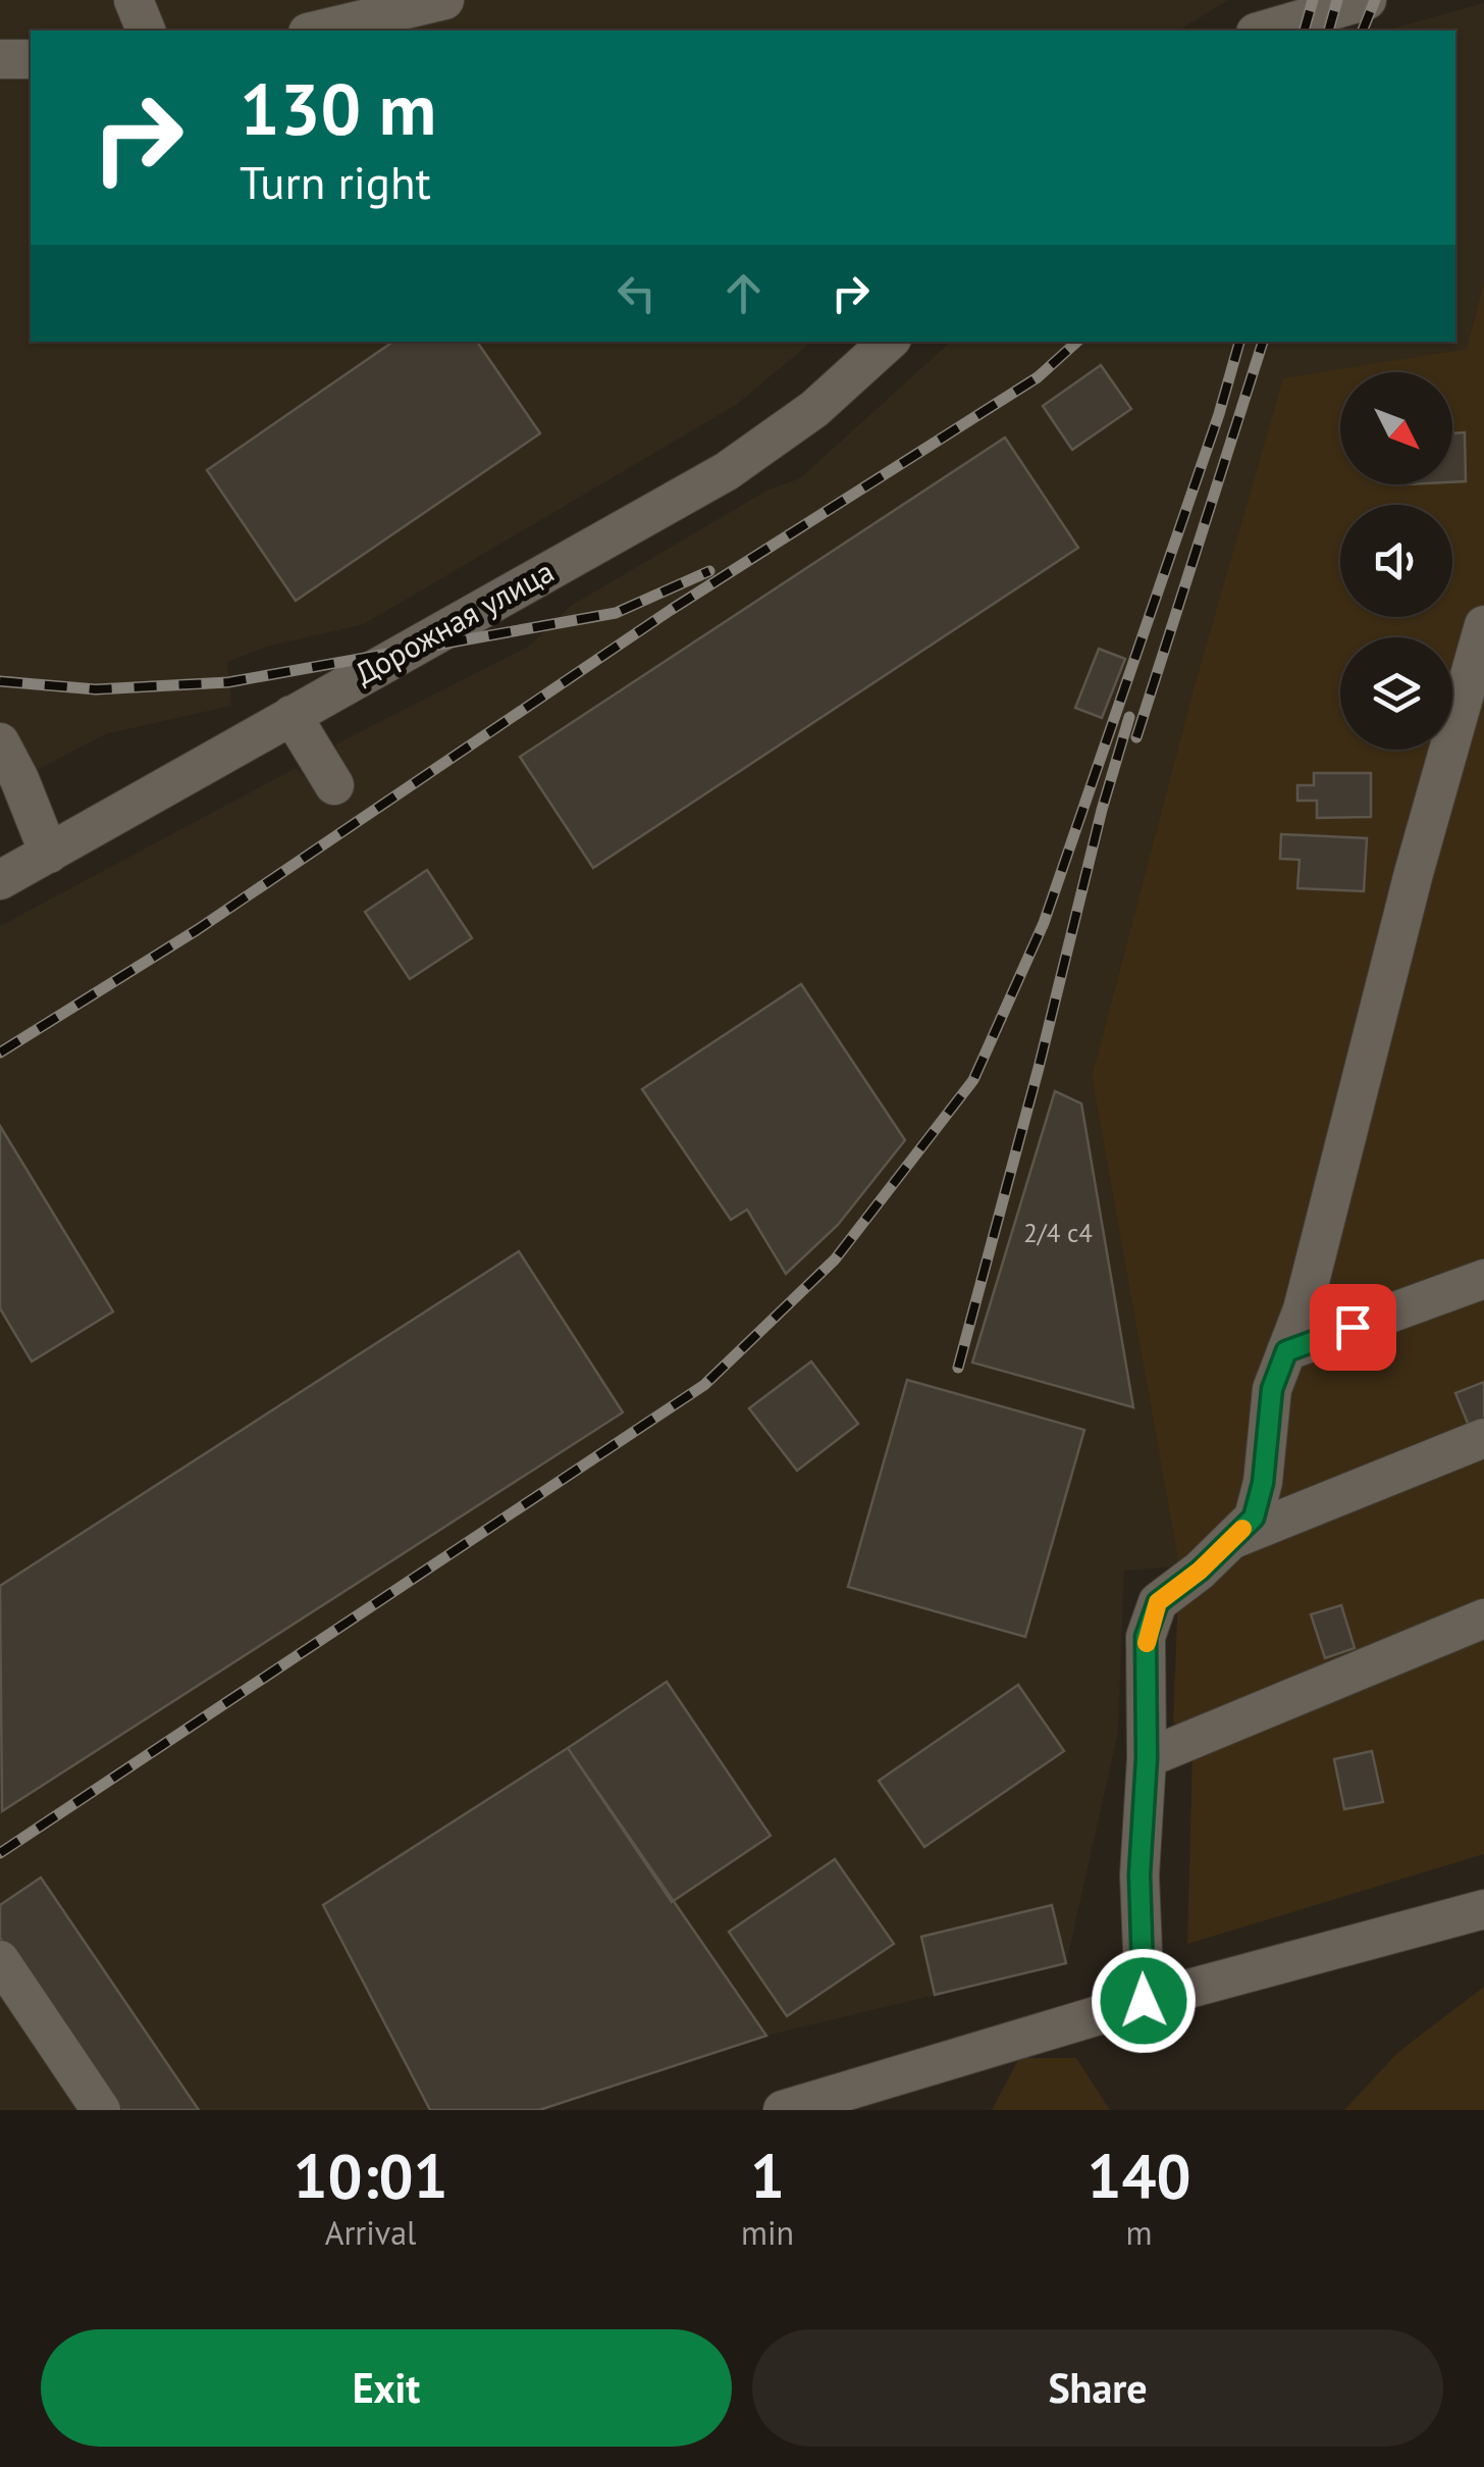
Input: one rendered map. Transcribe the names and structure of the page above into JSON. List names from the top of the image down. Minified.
{"streets":{"street":["Дорожная улица"]},"house_numbers":["2/4 с4"],"north":"bottom right","page":{"turn":["130 m","Turn right"],"eta":["10:01","Arrival","1","min","140","m"],"buttons":["Exit","Share"]}}
